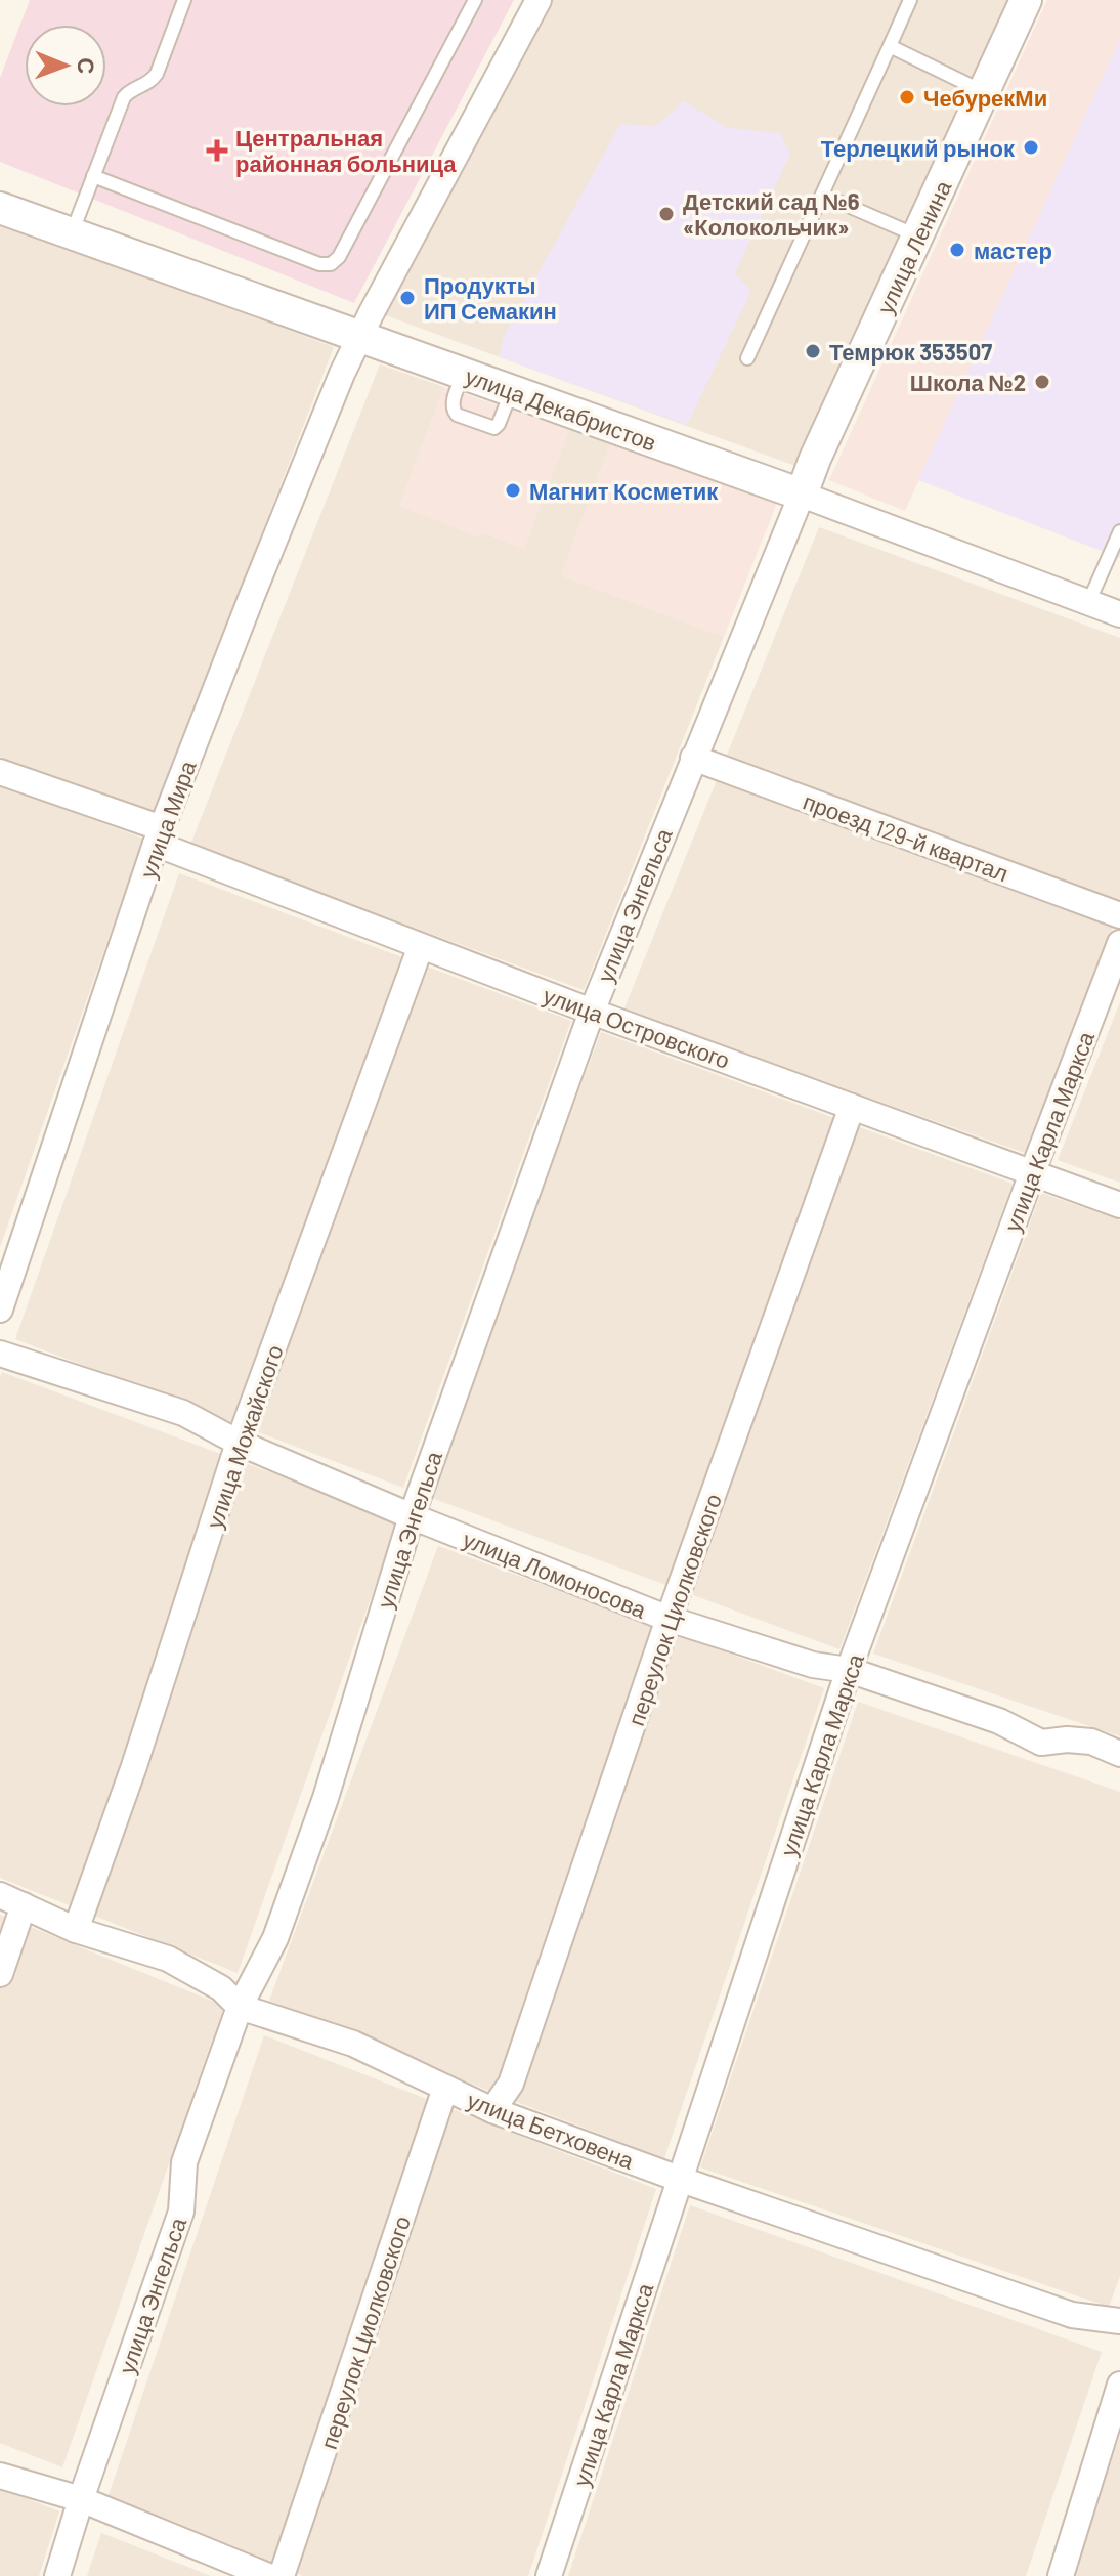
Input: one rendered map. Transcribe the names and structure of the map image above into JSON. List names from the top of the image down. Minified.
{"streets":{"street":["улица Ленина","улица Декабристов","улица Мира","проезд 129-й квартал","улица Энгельса","улица Островского","улица Карла Маркса","улица Можайского","улица Ломоносова","переулок Циолковского","улица Бетховена"]},"crossings":[["улица Ленина","улица Декабристов"],["улица Ленина","улица Энгельса"],["улица Декабристов","улица Мира"],["улица Декабристов","улица Энгельса"],["улица Мира","улица Островского"],["проезд 129-й квартал","улица Энгельса"],["улица Энгельса","улица Островского"],["улица Энгельса","улица Ломоносова"],["улица Энгельса","улица Бетховена"],["улица Островского","улица Карла Маркса"],["улица Островского","улица Можайского"],["улица Островского","переулок Циолковского"],["улица Карла Маркса","улица Ломоносова"],["улица Карла Маркса","улица Бетховена"],["улица Можайского","улица Ломоносова"],["улица Можайского","улица Бетховена"],["улица Ломоносова","переулок Циолковского"],["переулок Циолковского","улица Бетховена"]],"places":{"other":["ЧебурекМи","Терлецкий рынок","Детский сад №6 «Колокольчик»","мастер","Продукты ИП Семакин","Темрюк 353507","Школа №2","Магнит Косметик"],"health":["Центральная районная больница"]},"north":"right"}
